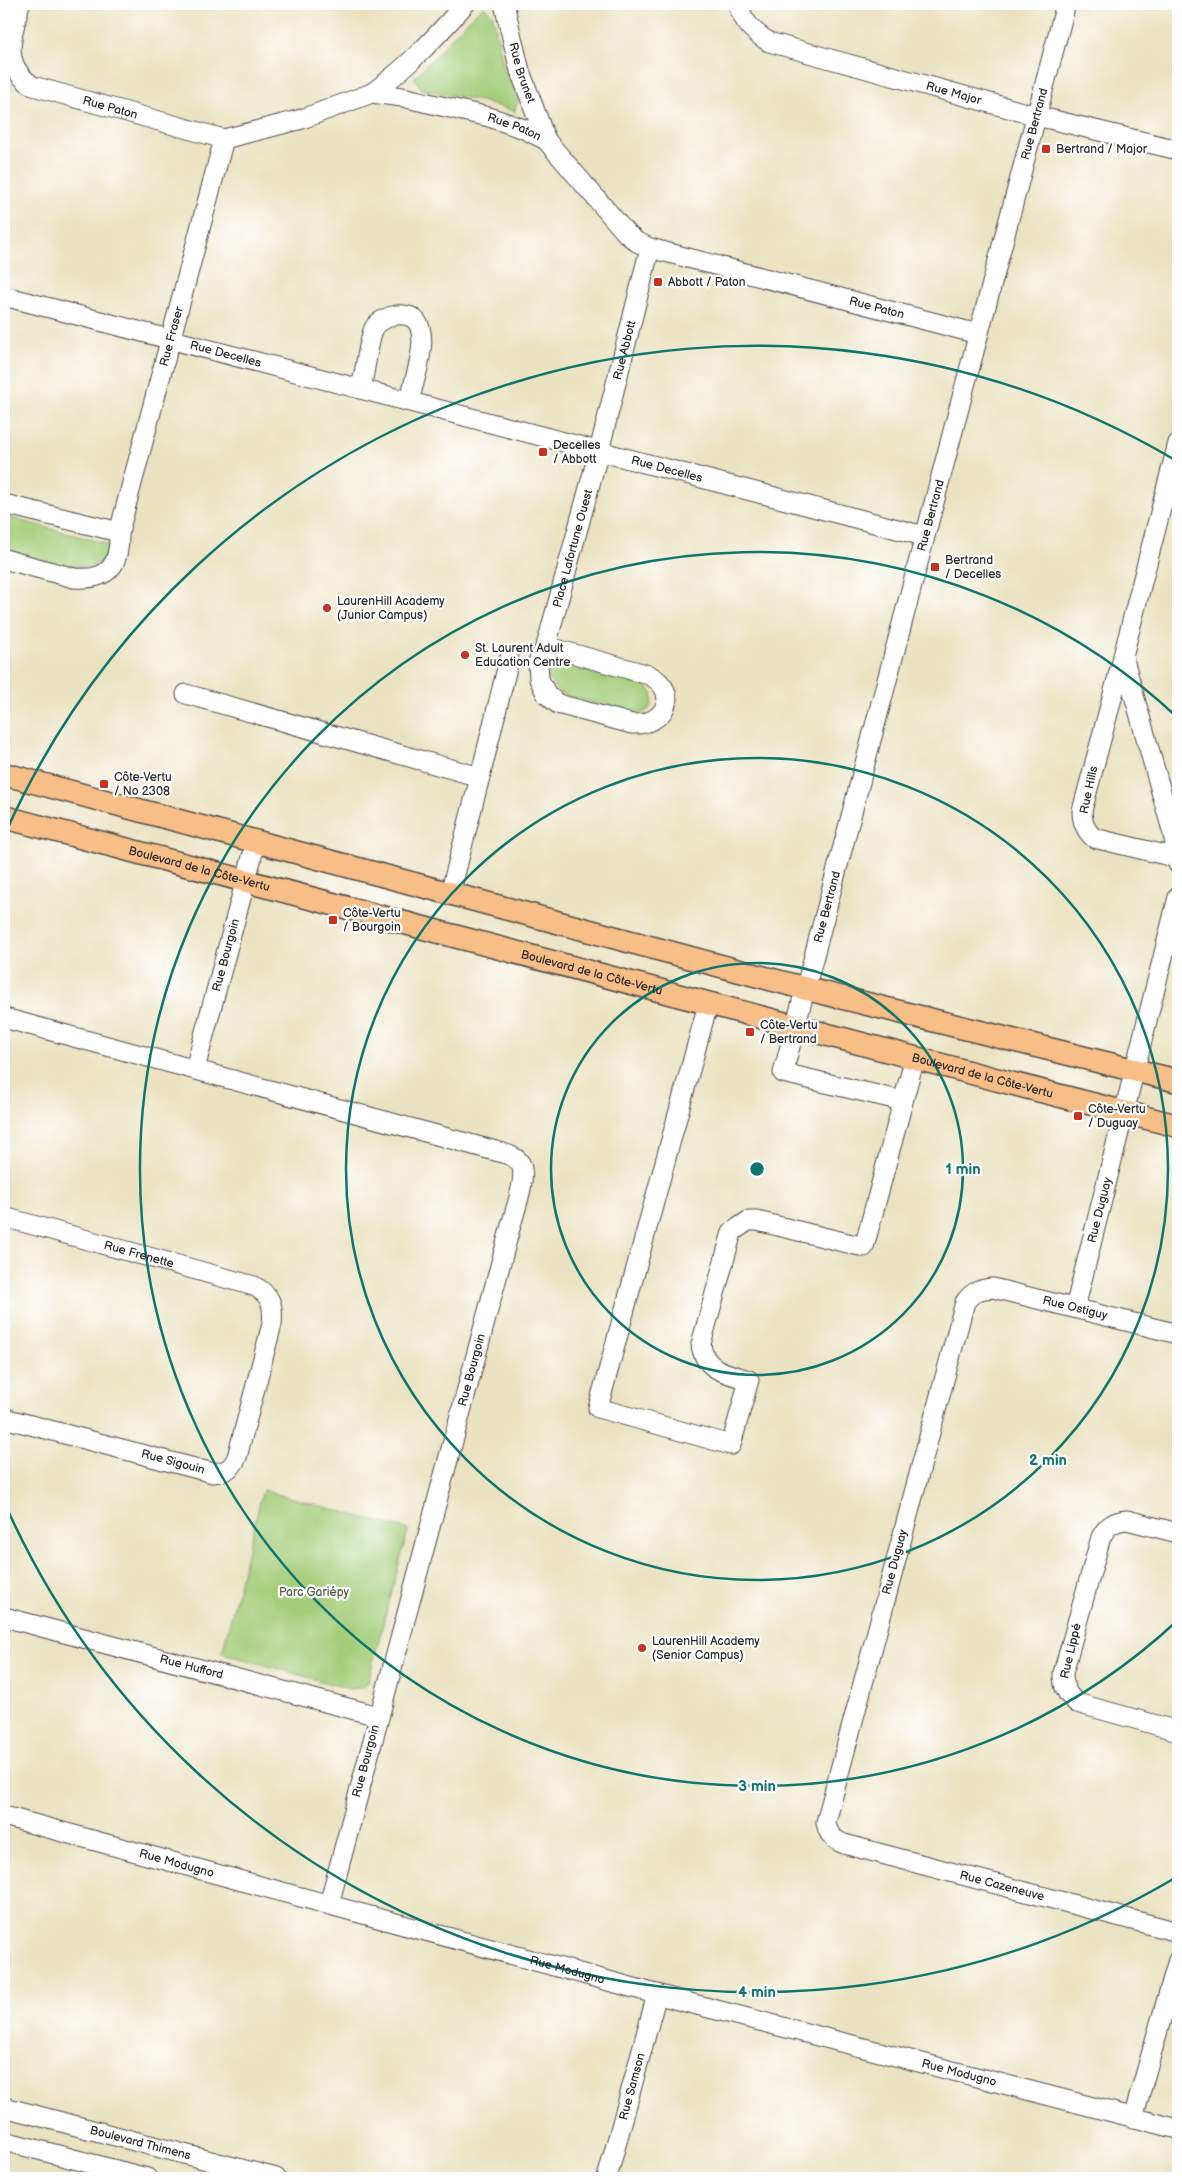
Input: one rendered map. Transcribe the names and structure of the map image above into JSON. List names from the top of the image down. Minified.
{"streets":{"main road":["Boulevard de la Côte-Vertu"],"street":["Rue Brunet","Rue Major","Rue Paton","Rue Bertrand","Rue Fraser","Rue Abbott","Rue Decelles","Place Lafortune Ouest","Rue Hills","Rue Bourgoin","Rue Duguay","Rue Frenette","Rue Ostiguy","Rue Sigouin","Rue Lippé","Rue Hufford","Rue Modugno","Rue Cazeneuve","Rue Samson","Boulevard Thimens"]},"crossings":[["Rue Brunet","Rue Paton"],["Rue Major","Rue Bertrand"],["Rue Paton","Rue Bertrand"],["Rue Paton","Rue Fraser"],["Rue Paton","Rue Abbott"],["Rue Bertrand","Rue Decelles"],["Rue Bertrand","Boulevard de la Côte-Vertu"],["Rue Fraser","Rue Decelles"],["Rue Abbott","Rue Decelles"],["Rue Abbott","Place Lafortune Ouest"],["Rue Decelles","Place Lafortune Ouest"],["Boulevard de la Côte-Vertu","Rue Bourgoin"],["Boulevard de la Côte-Vertu","Rue Duguay"],["Rue Bourgoin","Rue Hufford"],["Rue Bourgoin","Rue Modugno"],["Rue Duguay","Rue Ostiguy"],["Rue Duguay","Rue Cazeneuve"],["Rue Frenette","Rue Sigouin"],["Rue Modugno","Rue Samson"]],"parks":["Parc Gariépy"],"places":{"transit":["Bertrand / Major","Abbott / Paton","Decelles / Abbott","Bertrand / Decelles","Côte-Vertu / No 2308","Côte-Vertu / Bourgoin","Côte-Vertu / Bertrand","Côte-Vertu / Duguay"],"other":["LaurenHill Academy (Junior Campus)","St. Laurent Adult Education Centre","LaurenHill Academy (Senior Campus)"]},"rings":["1 min","2 min","3 min","4 min"]}
